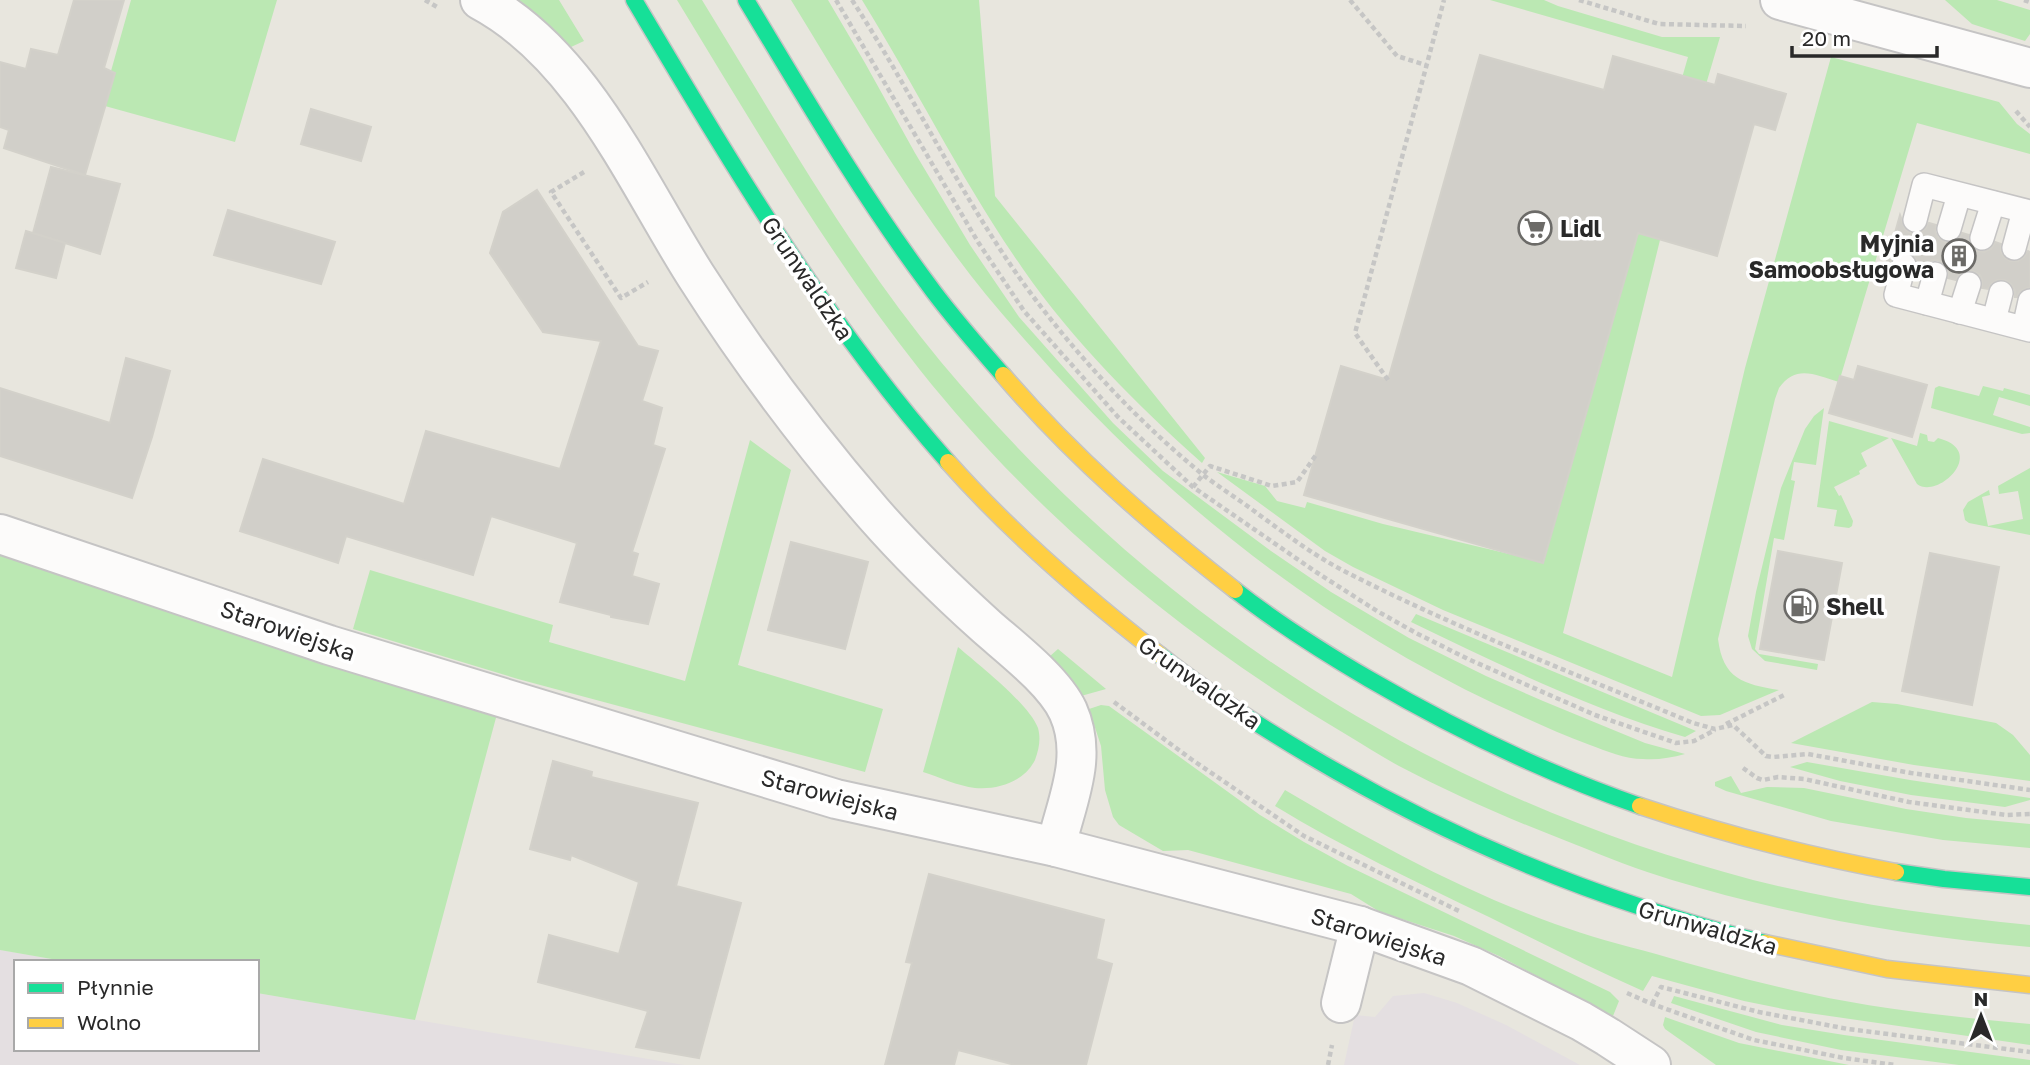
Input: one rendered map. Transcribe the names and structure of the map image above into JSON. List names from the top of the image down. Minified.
{"streets":{"main road":["Grunwaldzka"],"street":["Starowiejska"]},"places":{"supermarket":["Lidl"],"building":["Myjnia Samoobsługowa"],"fuel station":["Shell"]},"legend":["Płynnie","Wolno"],"scale_bar":"20 m","north":"top"}
